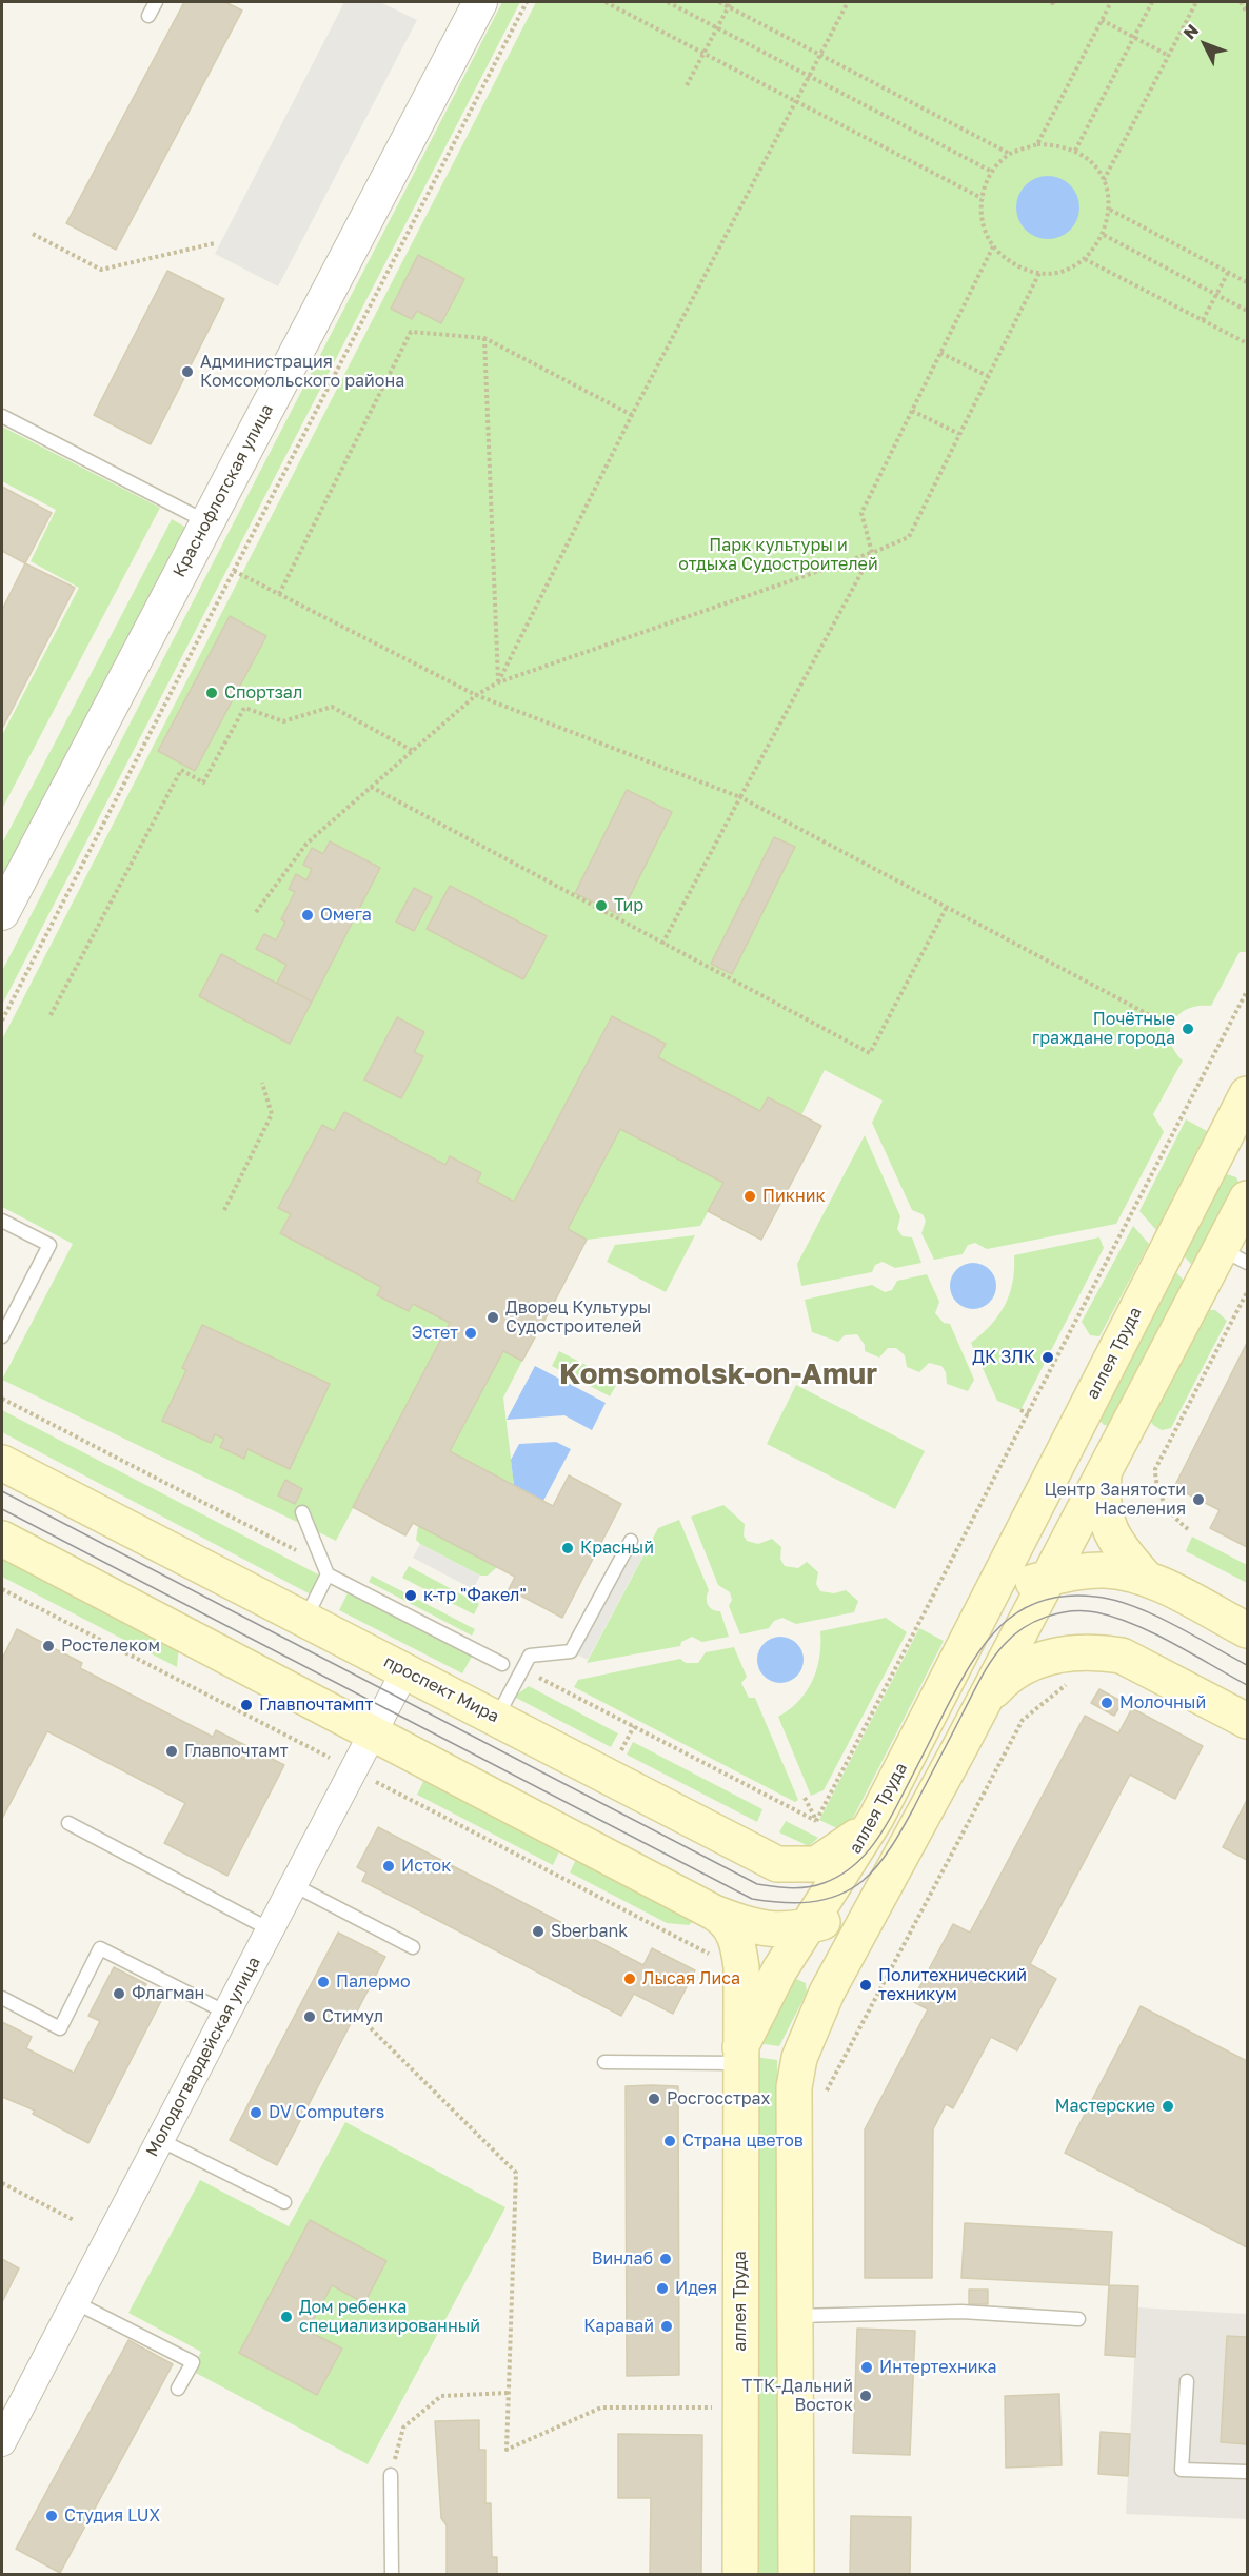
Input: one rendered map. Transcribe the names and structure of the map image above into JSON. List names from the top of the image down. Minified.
{"streets":{"main road":["аллея Труда","проспект Мира"],"street":["Краснофлотская улица","Молодогвардейская улица"]},"crossings":[["аллея Труда","проспект Мира"],["проспект Мира","Молодогвардейская улица"]],"districts":["Komsomolsk-on-Amur"],"parks":["Парк культуры и отдыха Судостроителей"],"places":["Администрация Комсомольского района","Спортзал","Тир","Омега","Почётные граждане города","Пикник","Дворец Культуры Судостроителей","Эстет","ДК ЗЛК","Центр Занятости Населения","Красный","к-тр \"Факел\"","Ростелеком","Молочный","Главпочтампт","Главпочтамт","Исток","Sberbank","Лысая Лиса","Палермо","Политехнический техникум","Флагман","Стимул","Росгосстрах","Мастерские","DV Computers","Страна цветов","Винлаб","Идея","Дом ребенка специализированный","Каравай","Интертехника","ТТК-Дальний Восток","Студия LUX"],"north":"top left"}
